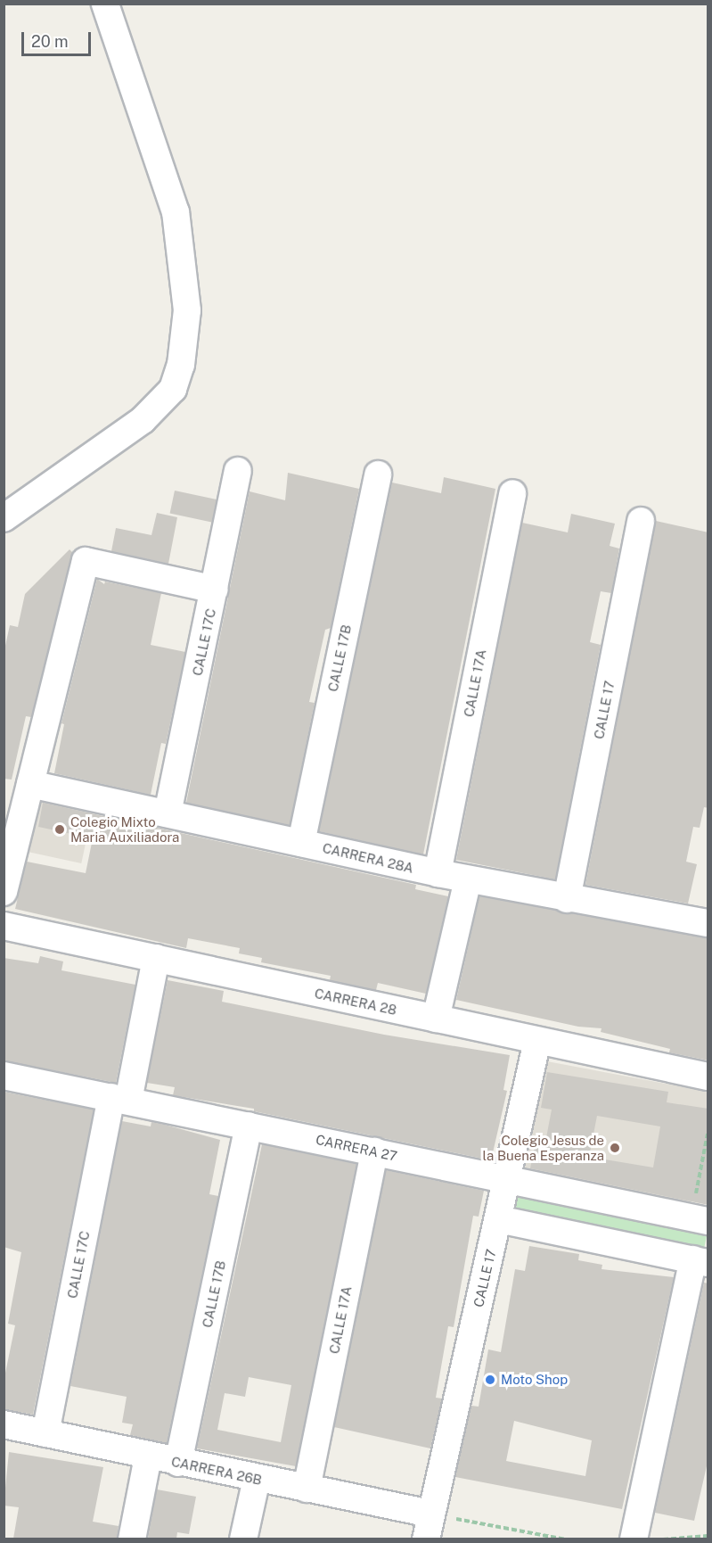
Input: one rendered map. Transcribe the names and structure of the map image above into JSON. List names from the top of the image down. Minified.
{"streets":{"street":["CALLE 17C","CALLE 17B","CALLE 17A","CALLE 17","CARRERA 28A","CARRERA 28","CARRERA 27","CARRERA 26B"]},"crossings":[["CALLE 17C","CARRERA 28A"],["CALLE 17C","CARRERA 28"],["CALLE 17C","CARRERA 27"],["CALLE 17C","CARRERA 26B"],["CALLE 17B","CARRERA 28A"],["CALLE 17B","CARRERA 27"],["CALLE 17B","CARRERA 26B"],["CALLE 17A","CARRERA 28A"],["CALLE 17A","CARRERA 27"],["CALLE 17A","CARRERA 26B"],["CALLE 17","CARRERA 28A"],["CALLE 17","CARRERA 28"],["CALLE 17","CARRERA 27"],["CALLE 17","CARRERA 26B"]],"places":["Colegio Mixto Maria Auxiliadora","Colegio Jesus de la Buena Esperanza","Moto Shop"],"scale_bar":"20 m"}
